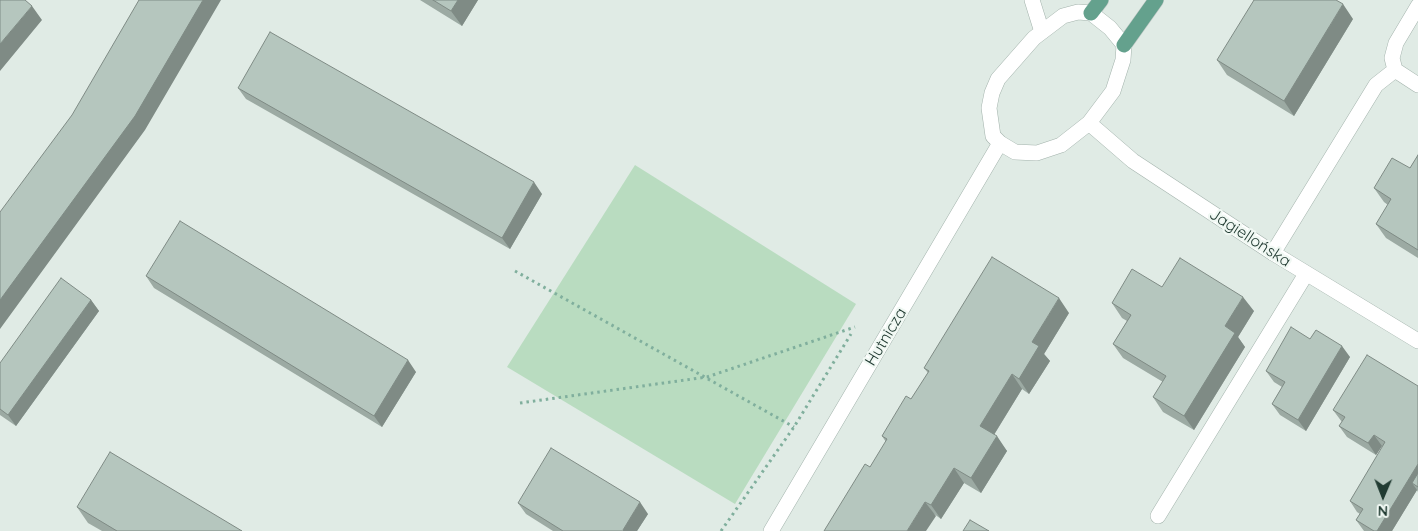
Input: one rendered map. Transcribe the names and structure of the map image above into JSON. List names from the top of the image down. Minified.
{"streets":{"street":["Jagiellońska","Hutnicza"]},"crossings":[["Jagiellońska","Hutnicza"]],"north":"bottom"}
